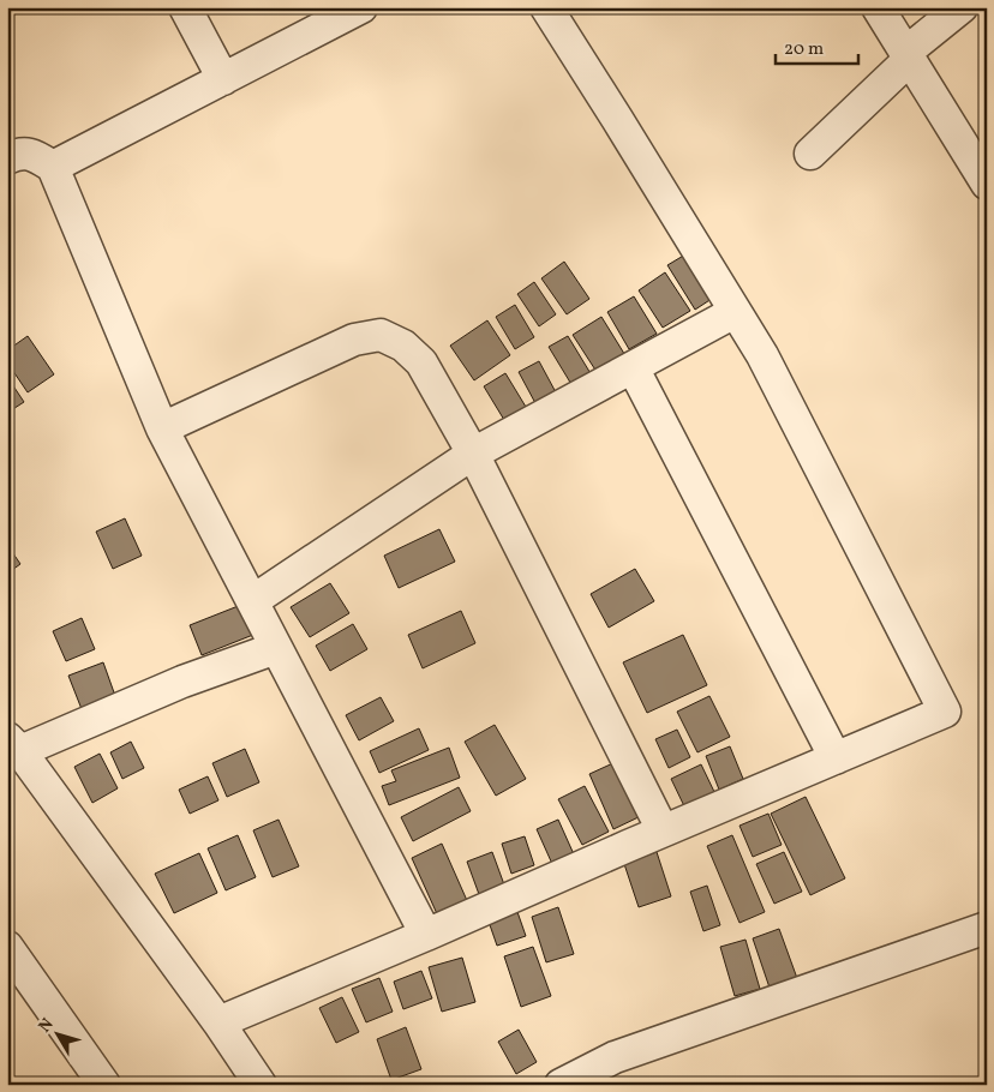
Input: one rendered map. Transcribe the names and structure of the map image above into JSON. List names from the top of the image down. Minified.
{"scale_bar":"20 m","north":"top left"}
